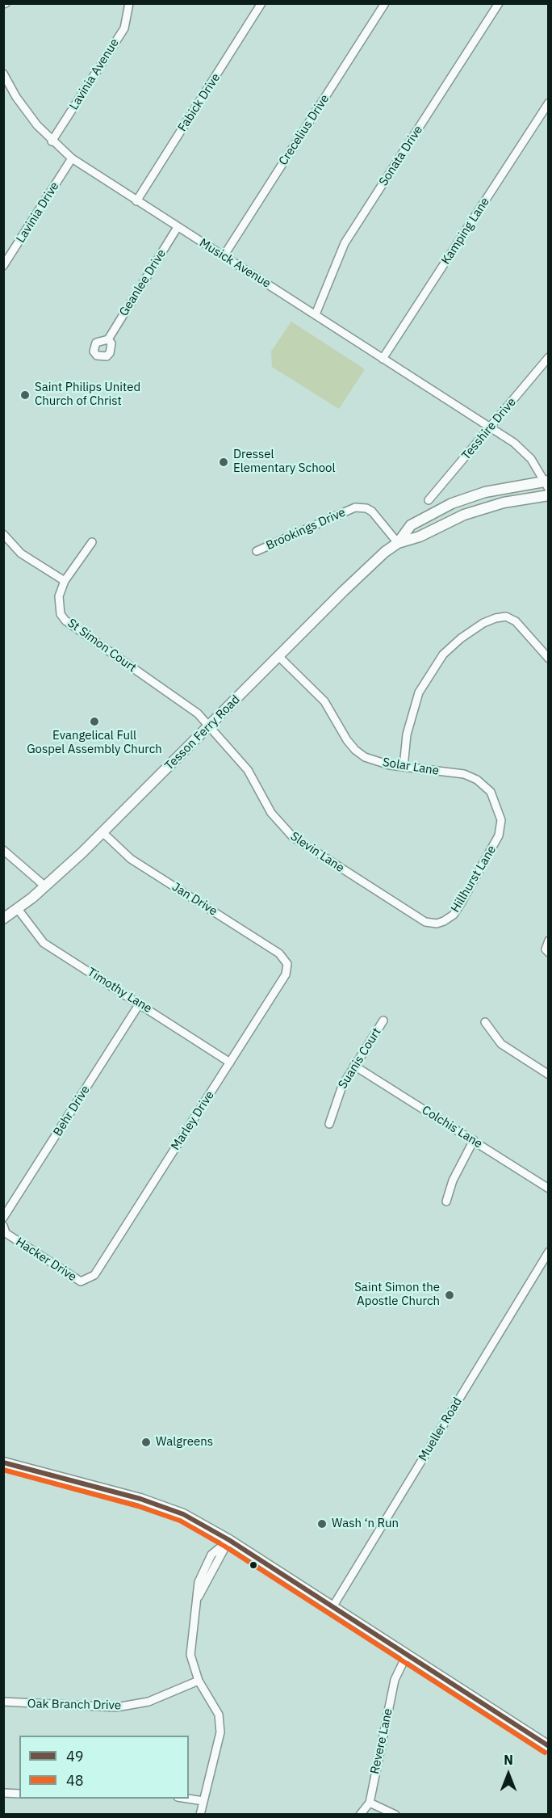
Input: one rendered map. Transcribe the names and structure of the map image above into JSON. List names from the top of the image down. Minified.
{"streets":{"main road":["Tesson Ferry Road"],"street":["Lavinia Avenue","Fabick Drive","Crecelius Drive","Sonata Drive","Lavinia Drive","Kamping Lane","Musick Avenue","Geanlee Drive","Tesshire Drive","Brookings Drive","St Simon Court","Solar Lane","Slevin Lane","Hillhurst Lane","Jan Drive","Timothy Lane","Suanis Court","Behr Drive","Marley Drive","Colchis Lane","Hacker Drive","Mueller Road","Oak Branch Drive","Revere Lane"]},"crossings":[["Lavinia Avenue","Musick Avenue"],["Fabick Drive","Musick Avenue"],["Crecelius Drive","Musick Avenue"],["Sonata Drive","Musick Avenue"],["Lavinia Drive","Musick Avenue"],["Kamping Lane","Musick Avenue"],["Musick Avenue","Geanlee Drive"],["Musick Avenue","Tesshire Drive"],["Musick Avenue","Tesson Ferry Road"],["Brookings Drive","Tesson Ferry Road"],["St Simon Court","Tesson Ferry Road"],["St Simon Court","Slevin Lane"],["Tesson Ferry Road","Solar Lane"],["Tesson Ferry Road","Slevin Lane"],["Tesson Ferry Road","Jan Drive"],["Tesson Ferry Road","Timothy Lane"],["Solar Lane","Hillhurst Lane"],["Slevin Lane","Hillhurst Lane"],["Jan Drive","Marley Drive"],["Timothy Lane","Behr Drive"],["Timothy Lane","Marley Drive"],["Suanis Court","Colchis Lane"],["Marley Drive","Hacker Drive"]],"places":["Saint Philips United Church of Christ","Dressel Elementary School","Evangelical Full Gospel Assembly Church","Saint Simon the Apostle Church","Walgreens","Wash ‘n Run"],"lines":["transit line 49","transit line 48"],"legend":["49","48"],"north":"top"}
